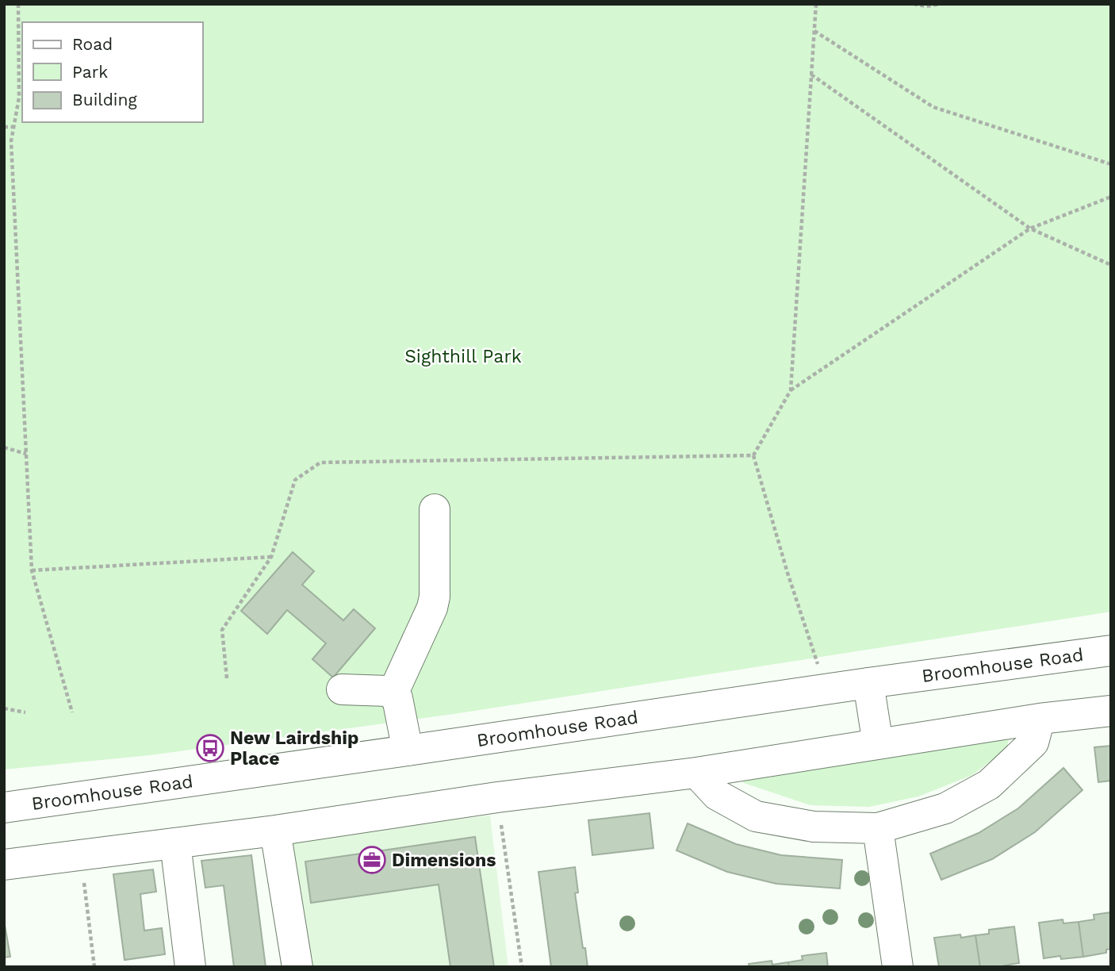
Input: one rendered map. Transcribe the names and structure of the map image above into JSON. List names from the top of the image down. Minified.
{"streets":{"street":["Broomhouse Road"]},"parks":["Sighthill Park"],"places":{"bus stop":["New Lairdship Place"],"office":["Dimensions"]},"legend":["Road","Park","Building"]}
